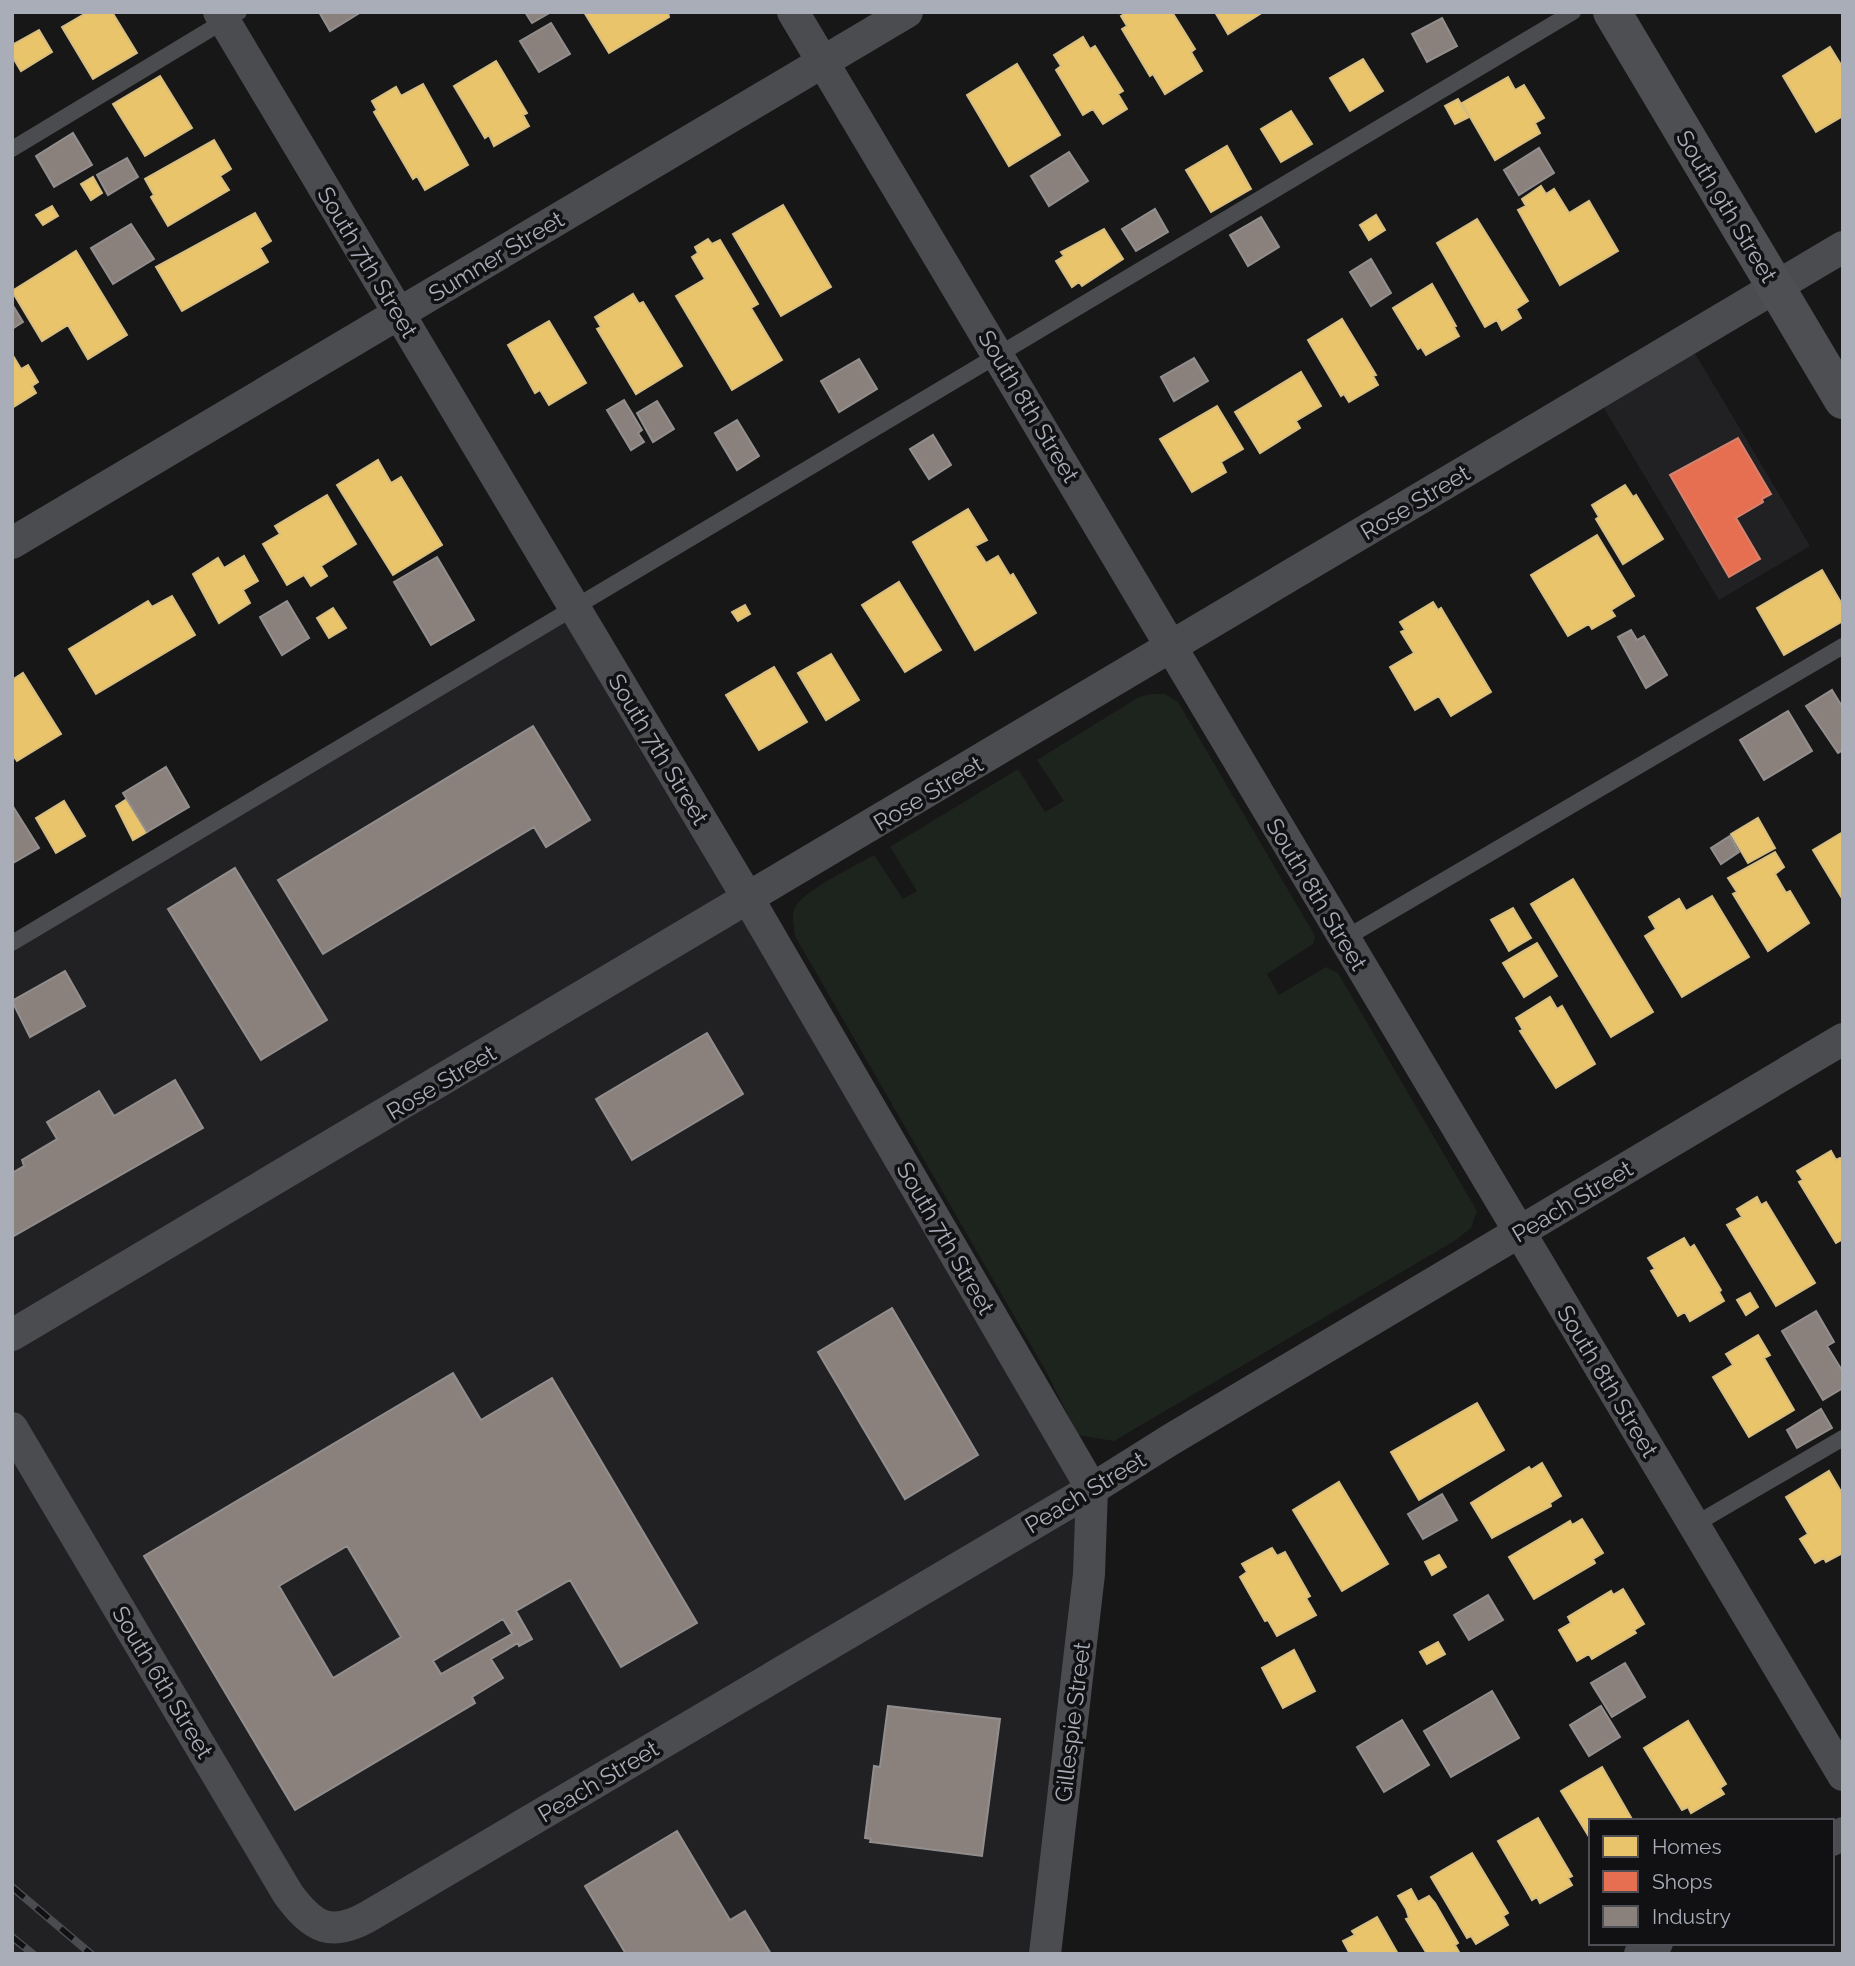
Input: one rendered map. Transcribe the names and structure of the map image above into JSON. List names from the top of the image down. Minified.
{"streets":{"main road":["South 9th Street"],"street":["Sumner Street","South 7th Street","South 8th Street","Rose Street","Peach Street","South 6th Street","Gillespie Street"]},"crossings":[["South 9th Street","Rose Street"],["Sumner Street","South 7th Street"],["Sumner Street","South 8th Street"],["South 7th Street","Rose Street"],["South 7th Street","Peach Street"],["South 7th Street","Gillespie Street"],["South 8th Street","Rose Street"],["South 8th Street","Peach Street"],["Peach Street","South 6th Street"],["Peach Street","Gillespie Street"]],"legend":["Homes","Shops","Industry"]}
